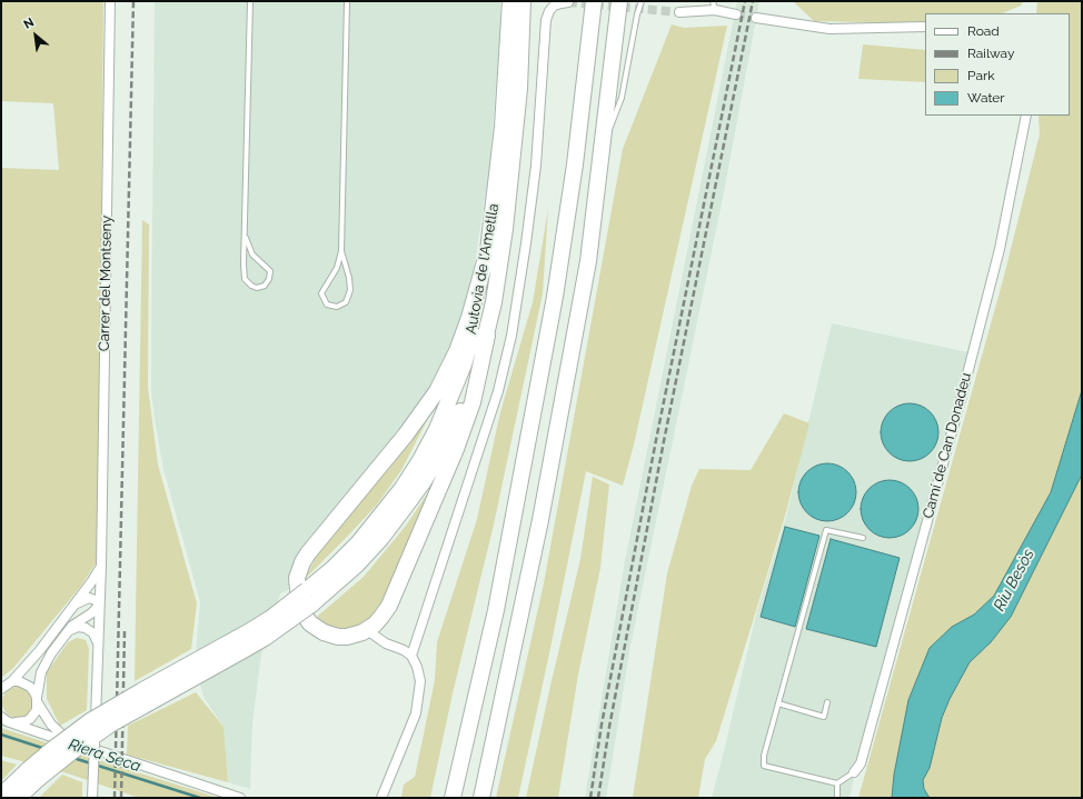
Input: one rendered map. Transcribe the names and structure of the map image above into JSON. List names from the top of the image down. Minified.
{"streets":{"highway":["Autovia de l'Ametlla"],"street":["Carrer del Montseny","Camí de Can Donadeu"]},"water":["Riu Besòs","Riera Seca"],"legend":["Road","Railway","Park","Water"],"north":"top left"}
